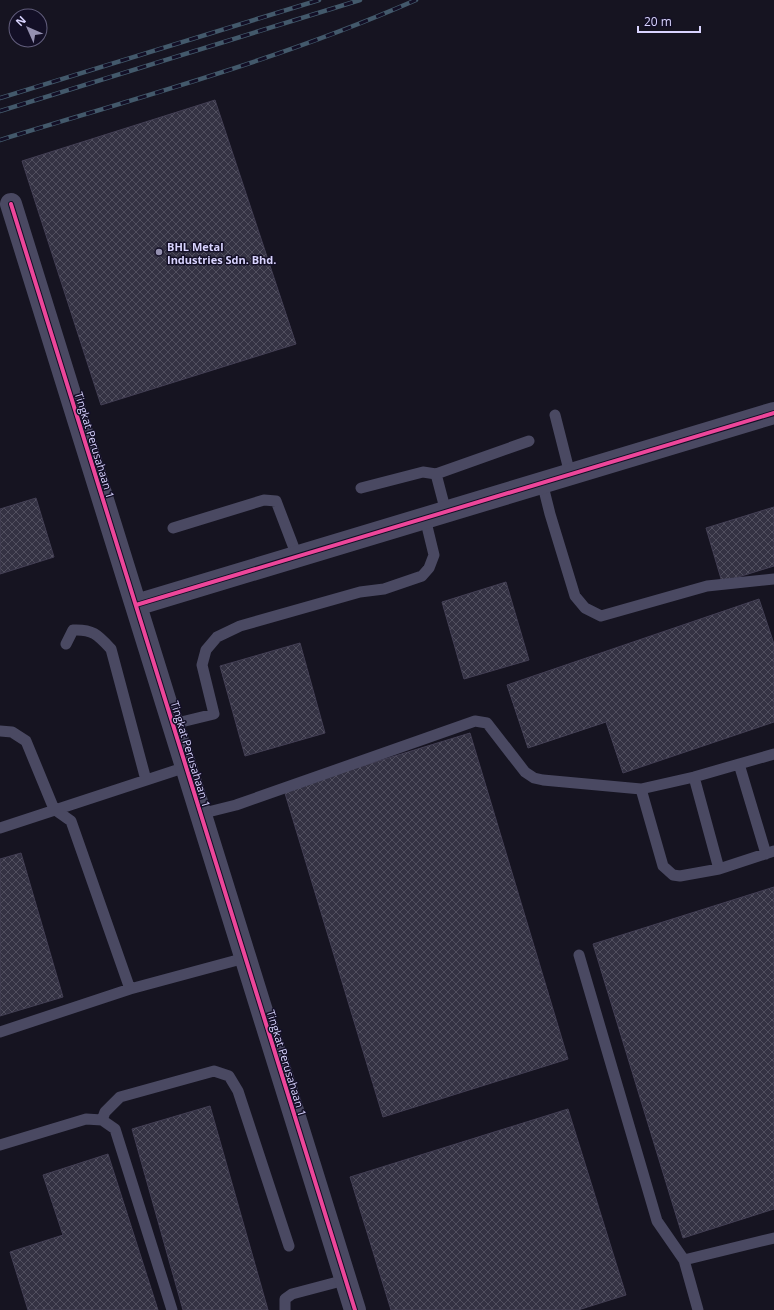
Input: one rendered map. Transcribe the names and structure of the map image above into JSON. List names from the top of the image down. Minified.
{"streets":{"street":["Tingkat Perusahaan 1"]},"places":["BHL Metal Industries Sdn. Bhd."],"scale_bar":"20 m","north":"top left"}
